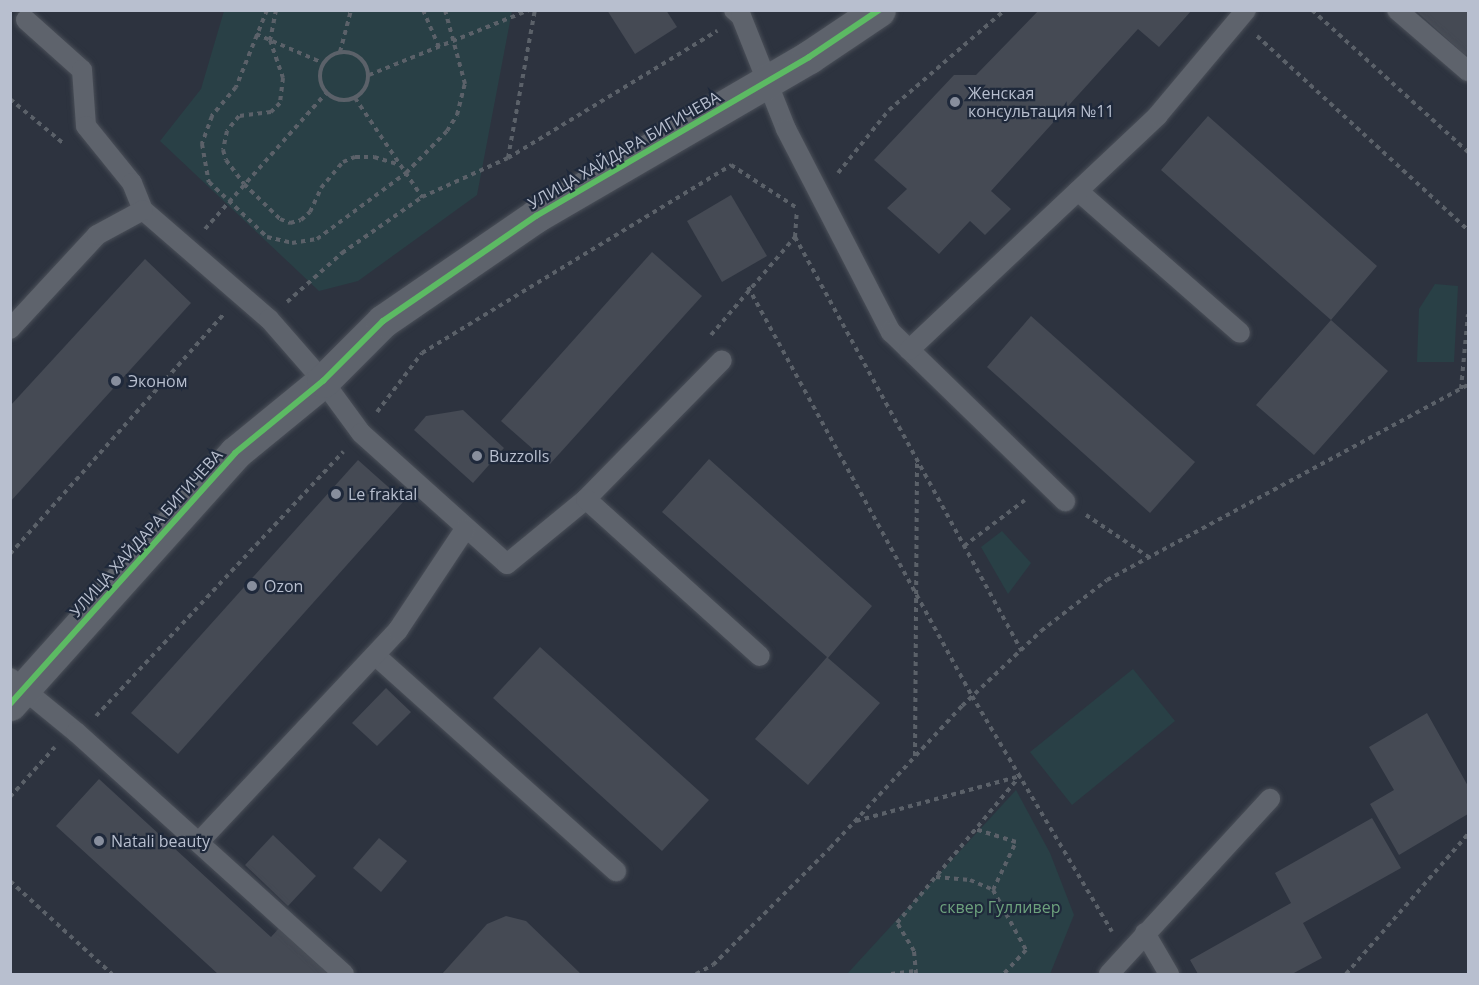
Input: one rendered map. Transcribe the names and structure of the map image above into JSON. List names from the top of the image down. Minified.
{"streets":{"street":["УЛИЦА ХАЙДАРА БИГИЧЕВА"]},"parks":["сквер Гулливер"],"places":["Женская консультация №11","Эконом","Buzzolls","Le fraktal","Ozon","Natali beauty"]}
